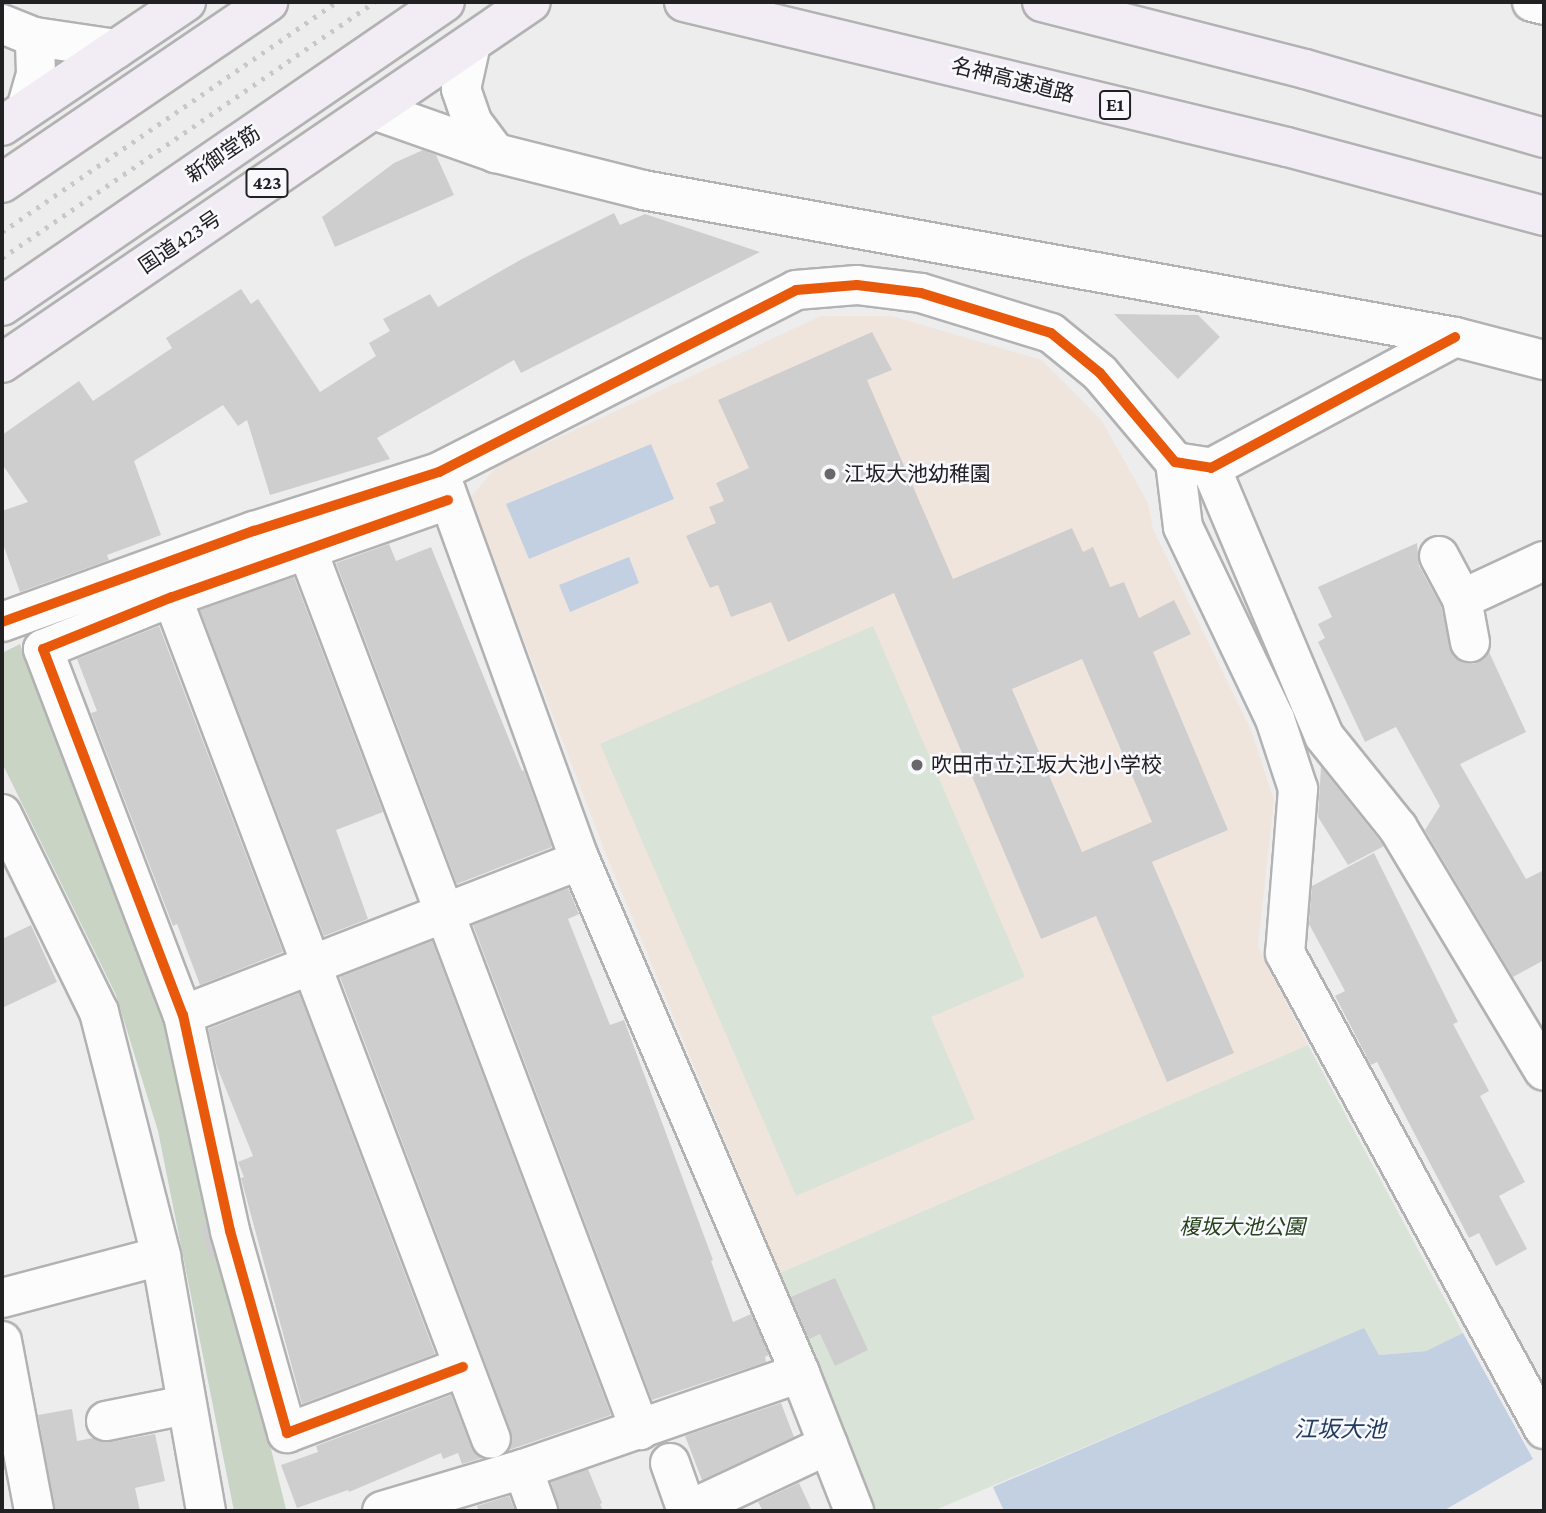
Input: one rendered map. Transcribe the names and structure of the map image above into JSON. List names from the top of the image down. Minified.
{"streets":{"highway":["名神高速道路","E1","新御堂筋","423","国道423号"]},"water":["江坂大池"],"parks":["榎坂大池公園"],"places":["江坂大池幼稚園","吹田市立江坂大池小学校"]}
